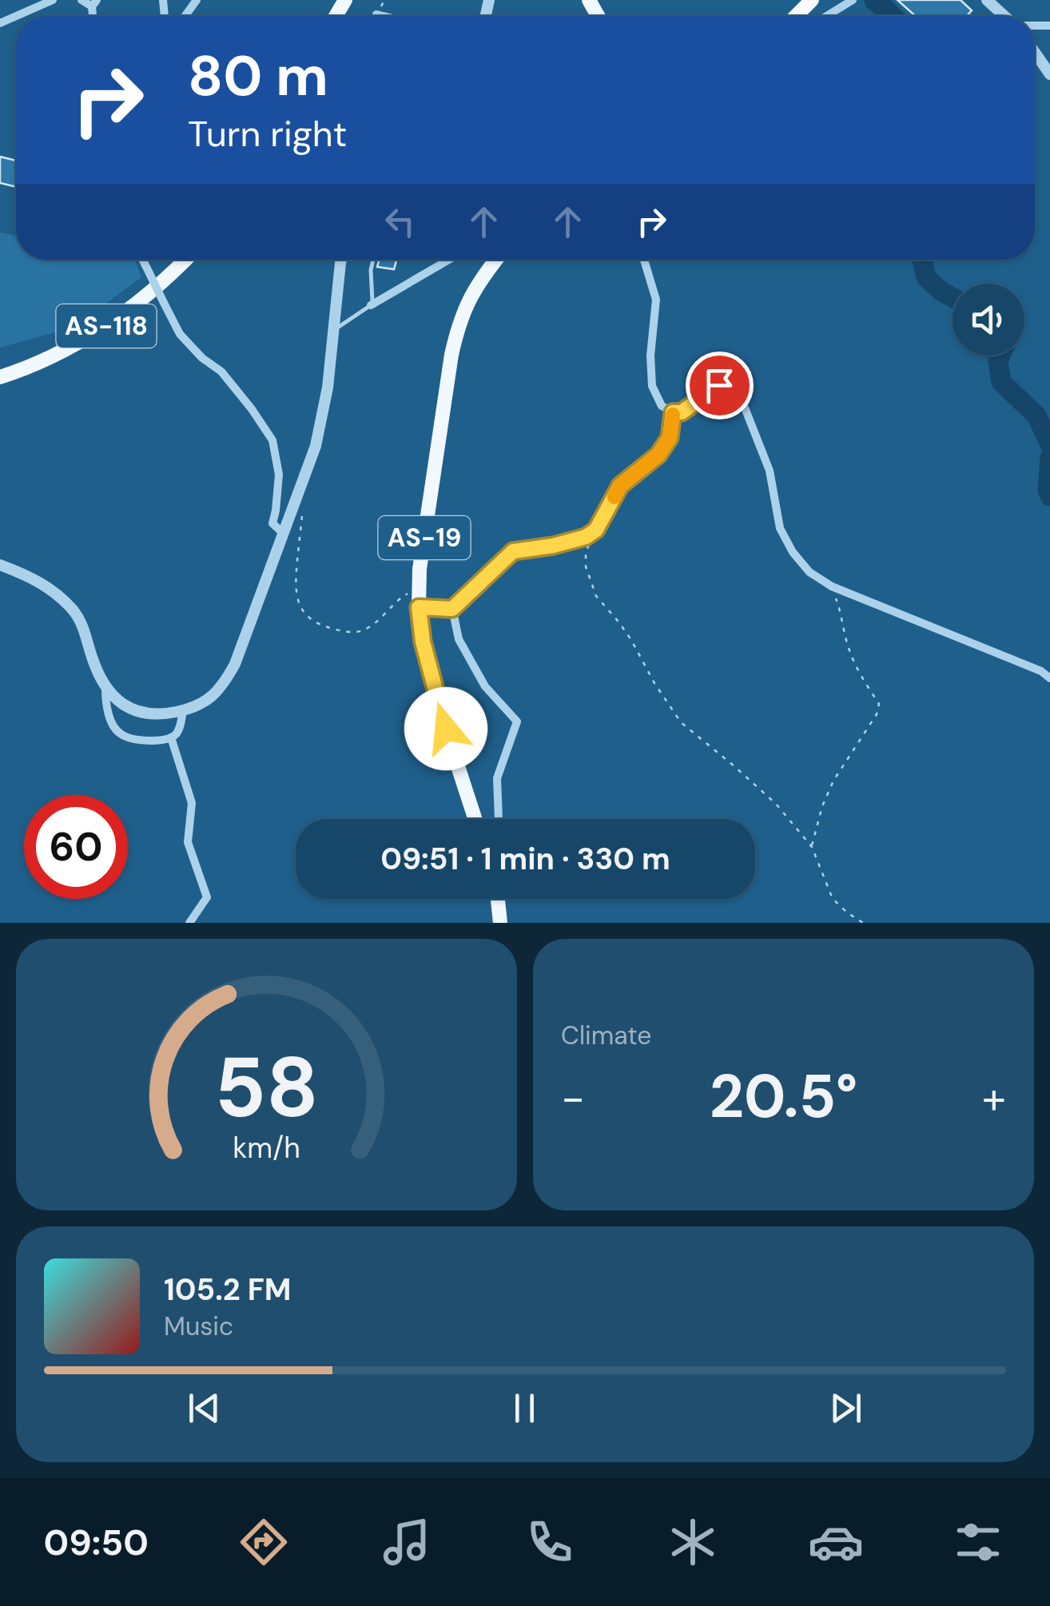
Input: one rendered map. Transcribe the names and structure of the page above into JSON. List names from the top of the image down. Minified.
{"streets":{"main road":["AS-118","AS-19"]},"page":{"turn":["80 m","Turn right"],"limit":"60","trip":"09:51 · 1 min · 330 m","tile":"Climate","heat":["−","20.5°","+"],"song":["105.2 FM","Music"],"tabs":"09:50","gauge":["58","km/h"]}}
